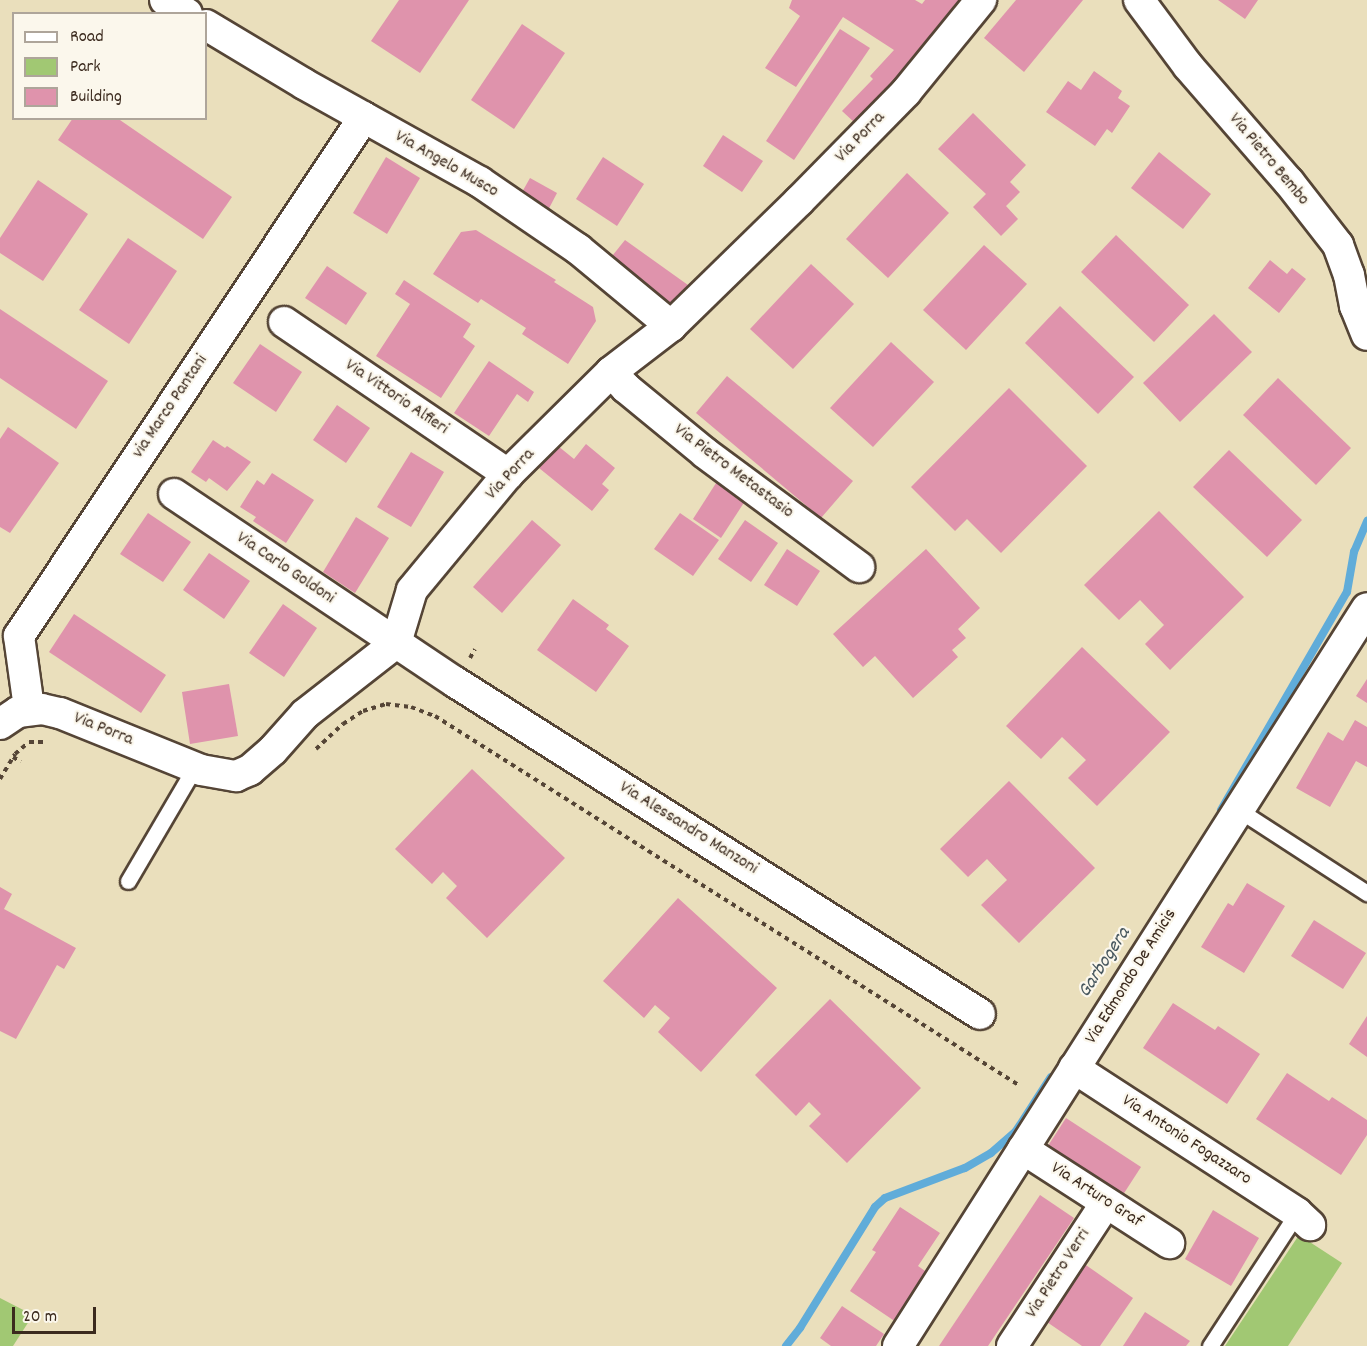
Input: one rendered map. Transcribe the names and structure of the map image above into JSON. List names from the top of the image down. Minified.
{"streets":{"street":["Via Porra","Via Pietro Bembo","Via Angelo Musco","Via Vittorio Alfieri","via Marco Pantani","Via Pietro Metastasio","Via Carlo Goldoni","Via Alessandro Manzoni","Via Edmondo De Amicis","Via Antonio Fogazzaro","Via Arturo Graf","Via Pietro Verri"]},"crossings":[["Via Porra","Via Angelo Musco"],["Via Porra","Via Vittorio Alfieri"],["Via Porra","via Marco Pantani"],["Via Porra","Via Pietro Metastasio"],["Via Porra","Via Carlo Goldoni"],["Via Porra","Via Alessandro Manzoni"],["Via Angelo Musco","via Marco Pantani"],["Via Carlo Goldoni","Via Alessandro Manzoni"],["Via Edmondo De Amicis","Via Antonio Fogazzaro"],["Via Edmondo De Amicis","Via Arturo Graf"],["Via Arturo Graf","Via Pietro Verri"]],"water":["Garbogera"],"legend":["Road","Park","Building"],"scale_bar":"20 m"}
